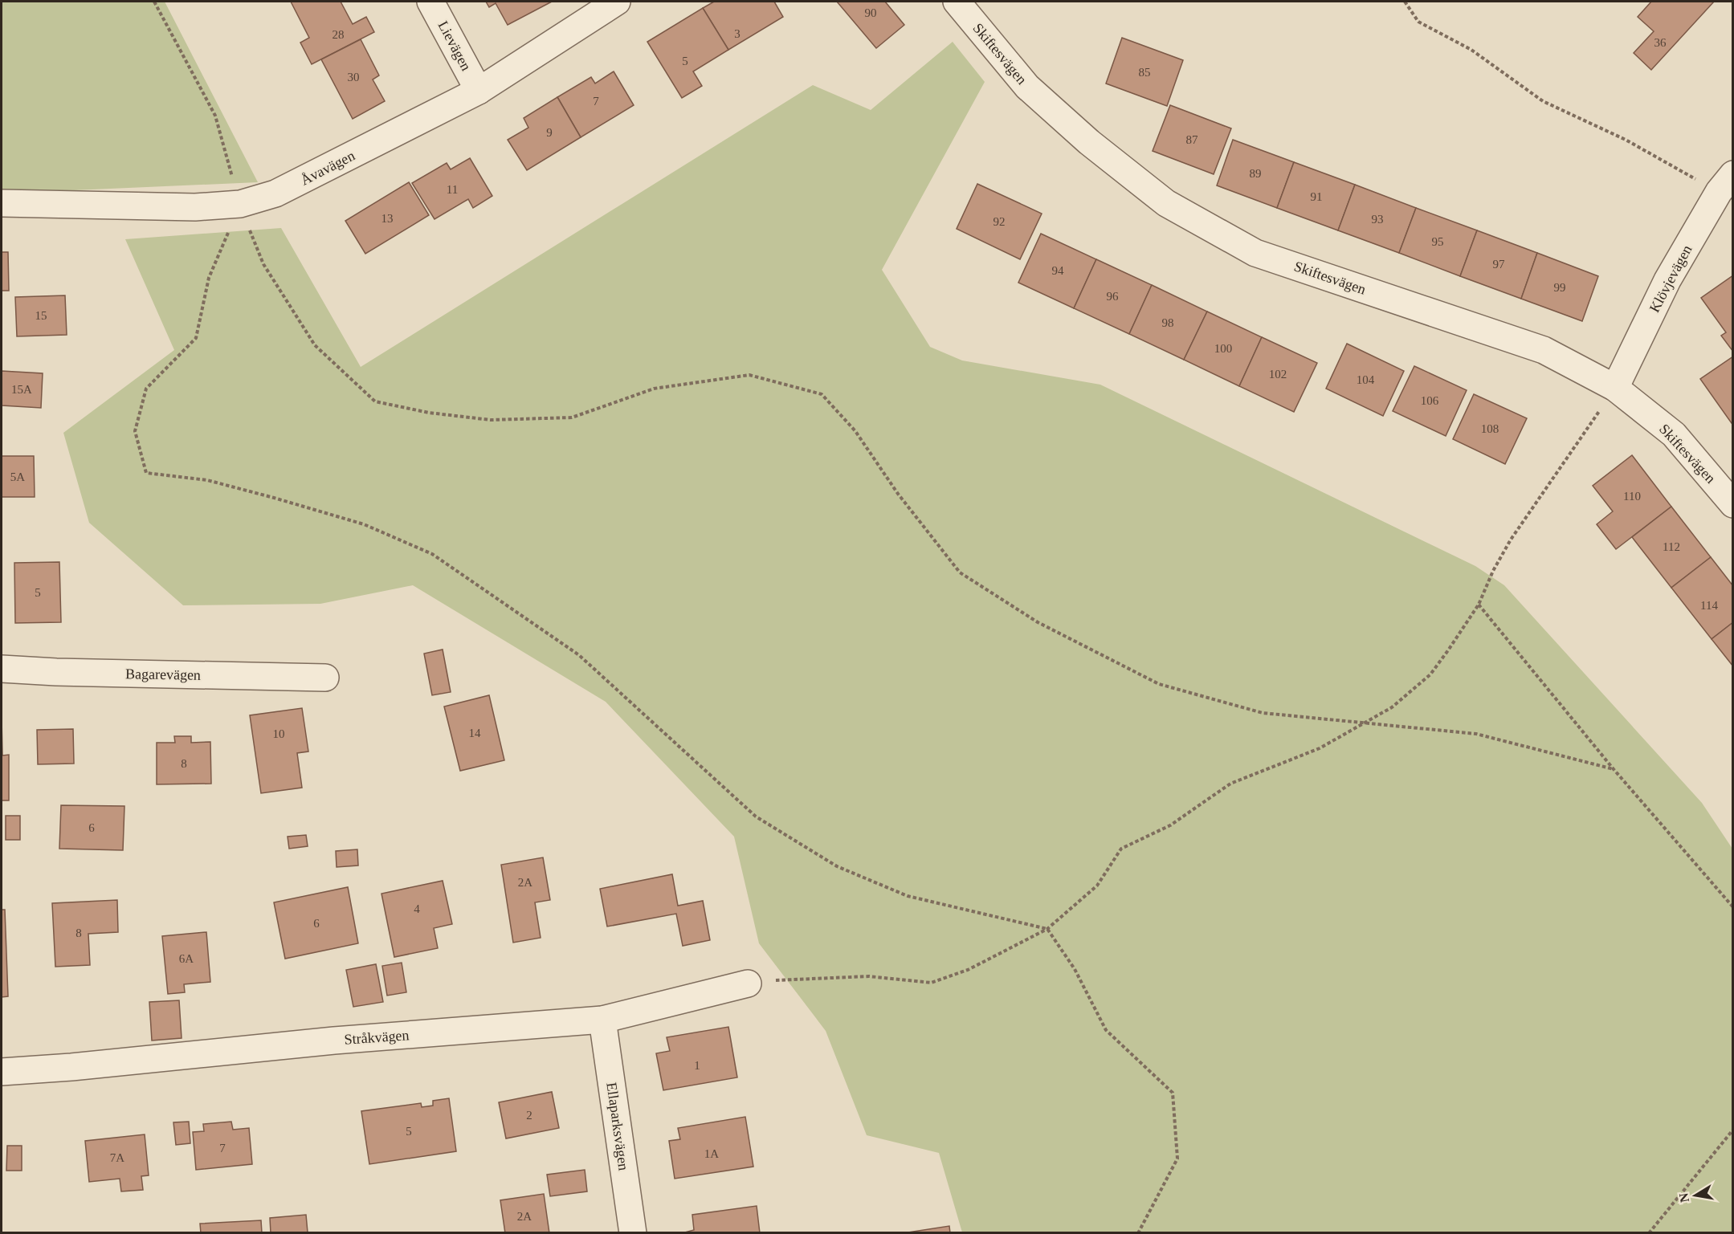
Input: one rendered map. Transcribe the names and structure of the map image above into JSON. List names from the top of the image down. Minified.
{"streets":{"street":["Lievägen","Skiftesvägen","Åvavägen","Klövjevägen","Bagarevägen","Stråkvägen","Ellaparksvägen"]},"crossings":[["Lievägen","Åvavägen"],["Skiftesvägen","Klövjevägen"],["Stråkvägen","Ellaparksvägen"]],"house_numbers":["90","3","28","36","5","85","30","7","9","87","89","11","91","13","93","92","95","97","94","99","96","15","98","100","102","104","15A","106","108","5A","110","112","5","114","14","10","8","6","2A","4","6","8","6A","1","2","5","7","1A","7A","2A"],"north":"left"}
